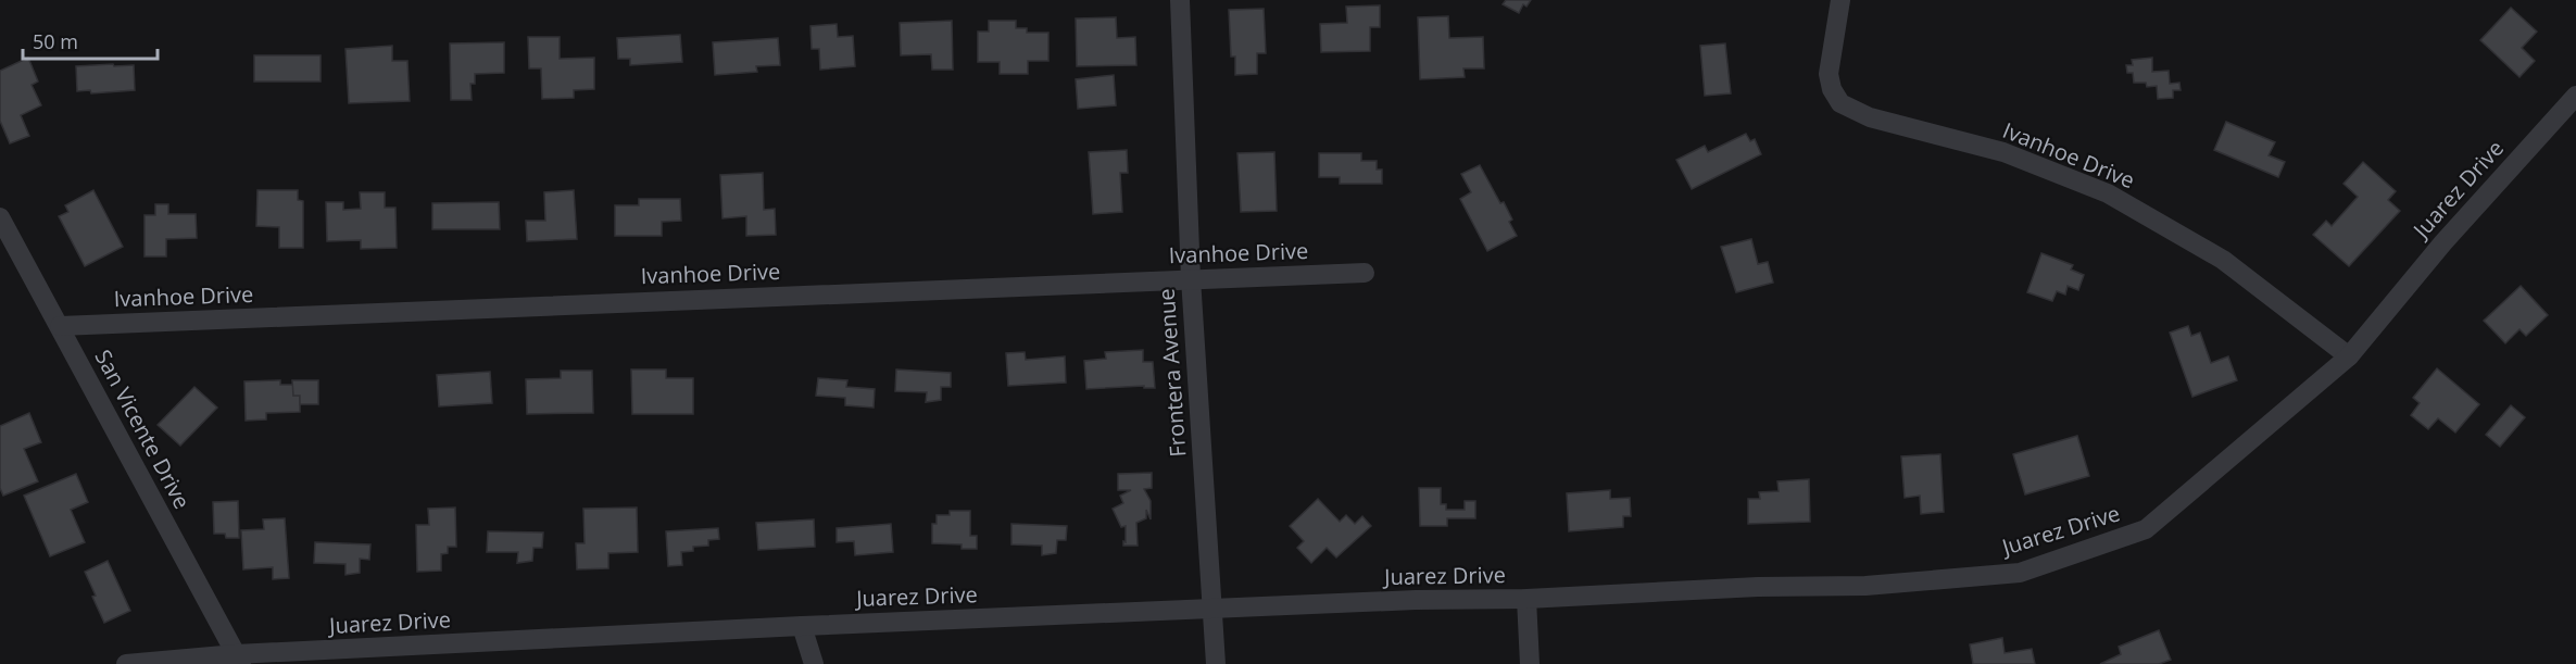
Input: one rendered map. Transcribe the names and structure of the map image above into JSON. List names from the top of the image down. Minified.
{"streets":{"street":["Ivanhoe Drive","Juarez Drive","Frontera Avenue","San Vicente Drive"]},"crossings":[["Ivanhoe Drive","Juarez Drive"],["Ivanhoe Drive","Frontera Avenue"],["Ivanhoe Drive","San Vicente Drive"],["Juarez Drive","Frontera Avenue"],["Juarez Drive","San Vicente Drive"]],"scale_bar":"50 m"}
